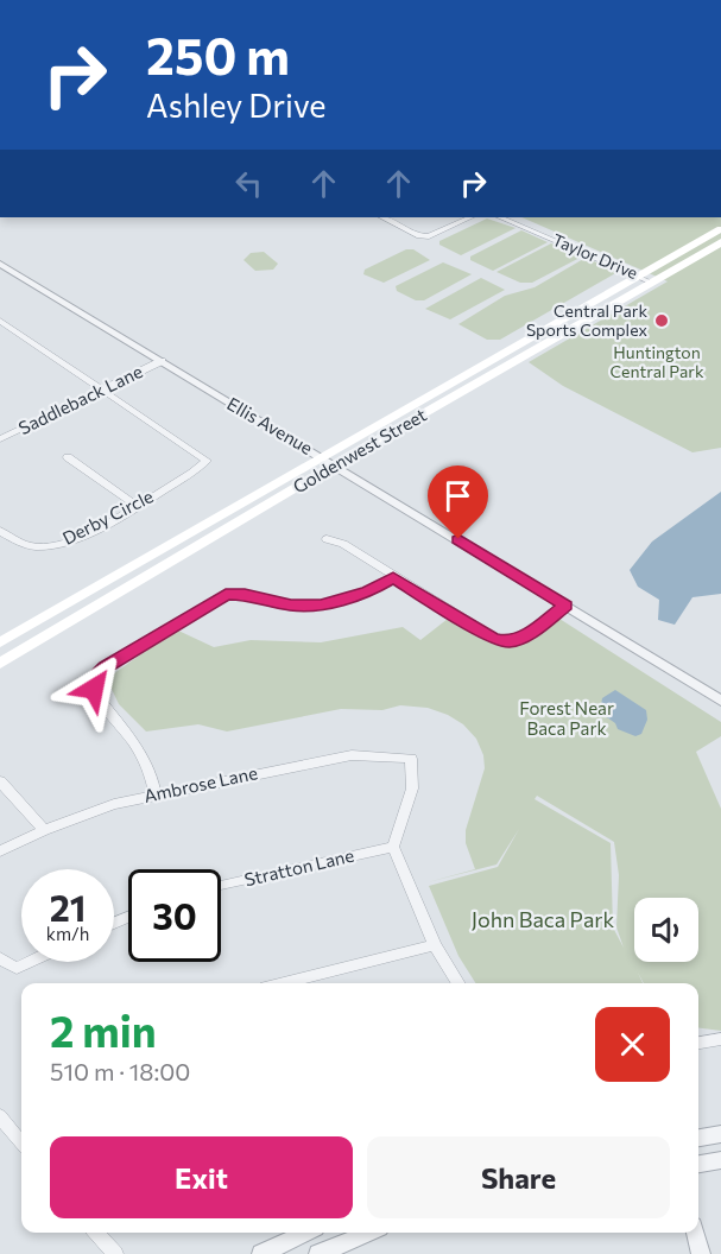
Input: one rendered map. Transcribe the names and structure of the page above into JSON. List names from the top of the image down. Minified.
{"streets":{"main road":["Goldenwest Street"],"street":["Taylor Drive","Saddleback Lane","Ellis Avenue","Derby Circle","Ambrose Lane","Stratton Lane"]},"crossings":[["Taylor Drive","Goldenwest Street"],["Saddleback Lane","Ellis Avenue"],["Saddleback Lane","Derby Circle"],["Ellis Avenue","Goldenwest Street"],["Ambrose Lane","Stratton Lane"]],"parks":["Huntington Central Park","Forest Near Baca Park","John Baca Park"],"places":["Central Park Sports Complex"],"page":{"turn":["250 m","Ashley Drive"],"speed":"21 km/h","limit":"30","heading":["2 min","510 m · 18:00"],"buttons":["Exit","Share"]}}
